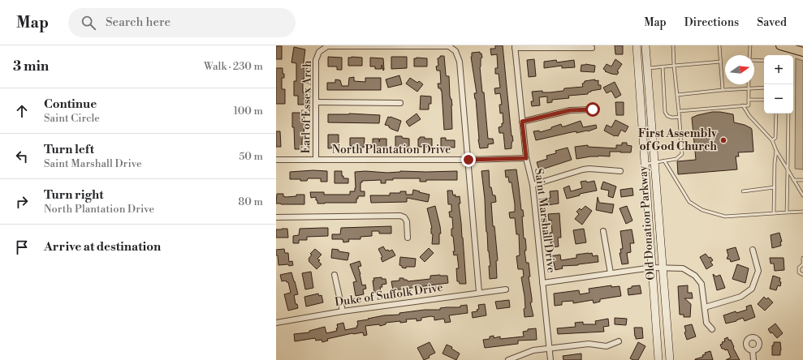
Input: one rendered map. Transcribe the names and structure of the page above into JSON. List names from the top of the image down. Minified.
{"streets":{"street":["Earl of Essex Arch","North Plantation Drive","Saint Marshall Drive","Old Donation Parkway","Duke of Suffolk Drive"]},"crossings":[["Earl of Essex Arch","North Plantation Drive"],["Earl of Essex Arch","Duke of Suffolk Drive"],["North Plantation Drive","Saint Marshall Drive"]],"places":["First Assembly of God Church"],"north":"right","page":{"header":"Map","search":"Search here","nav":["Map","Directions","Saved"],"heading":["3 min","Walk · 230 m"],"map_buttons":["+","−"],"list":[["Continue","Saint Circle","100 m"],["Turn left","Saint Marshall Drive","50 m"],["Turn right","North Plantation Drive","80 m"],"Arrive at destination"]}}
